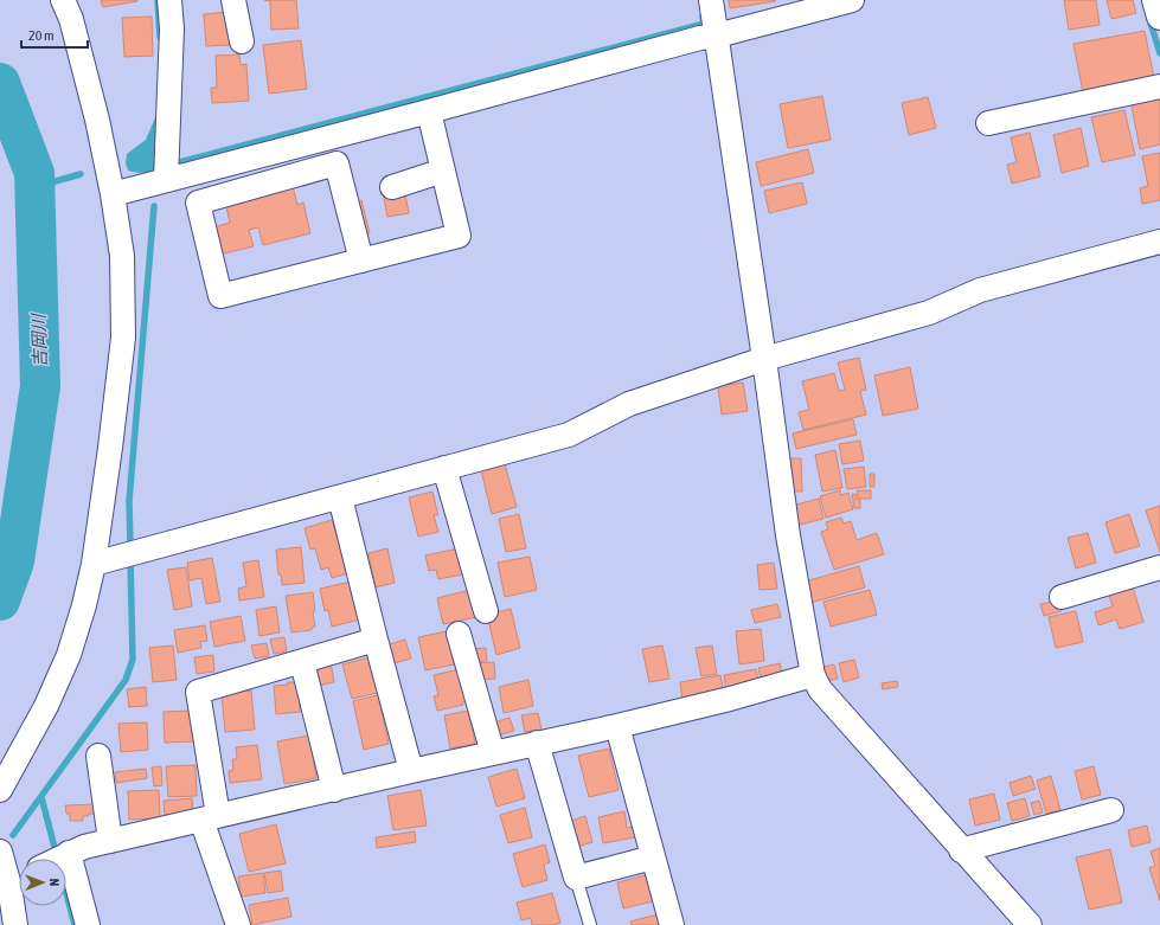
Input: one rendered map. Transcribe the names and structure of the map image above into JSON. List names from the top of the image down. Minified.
{"water":["吉岡川"],"scale_bar":"20 m","north":"right"}
